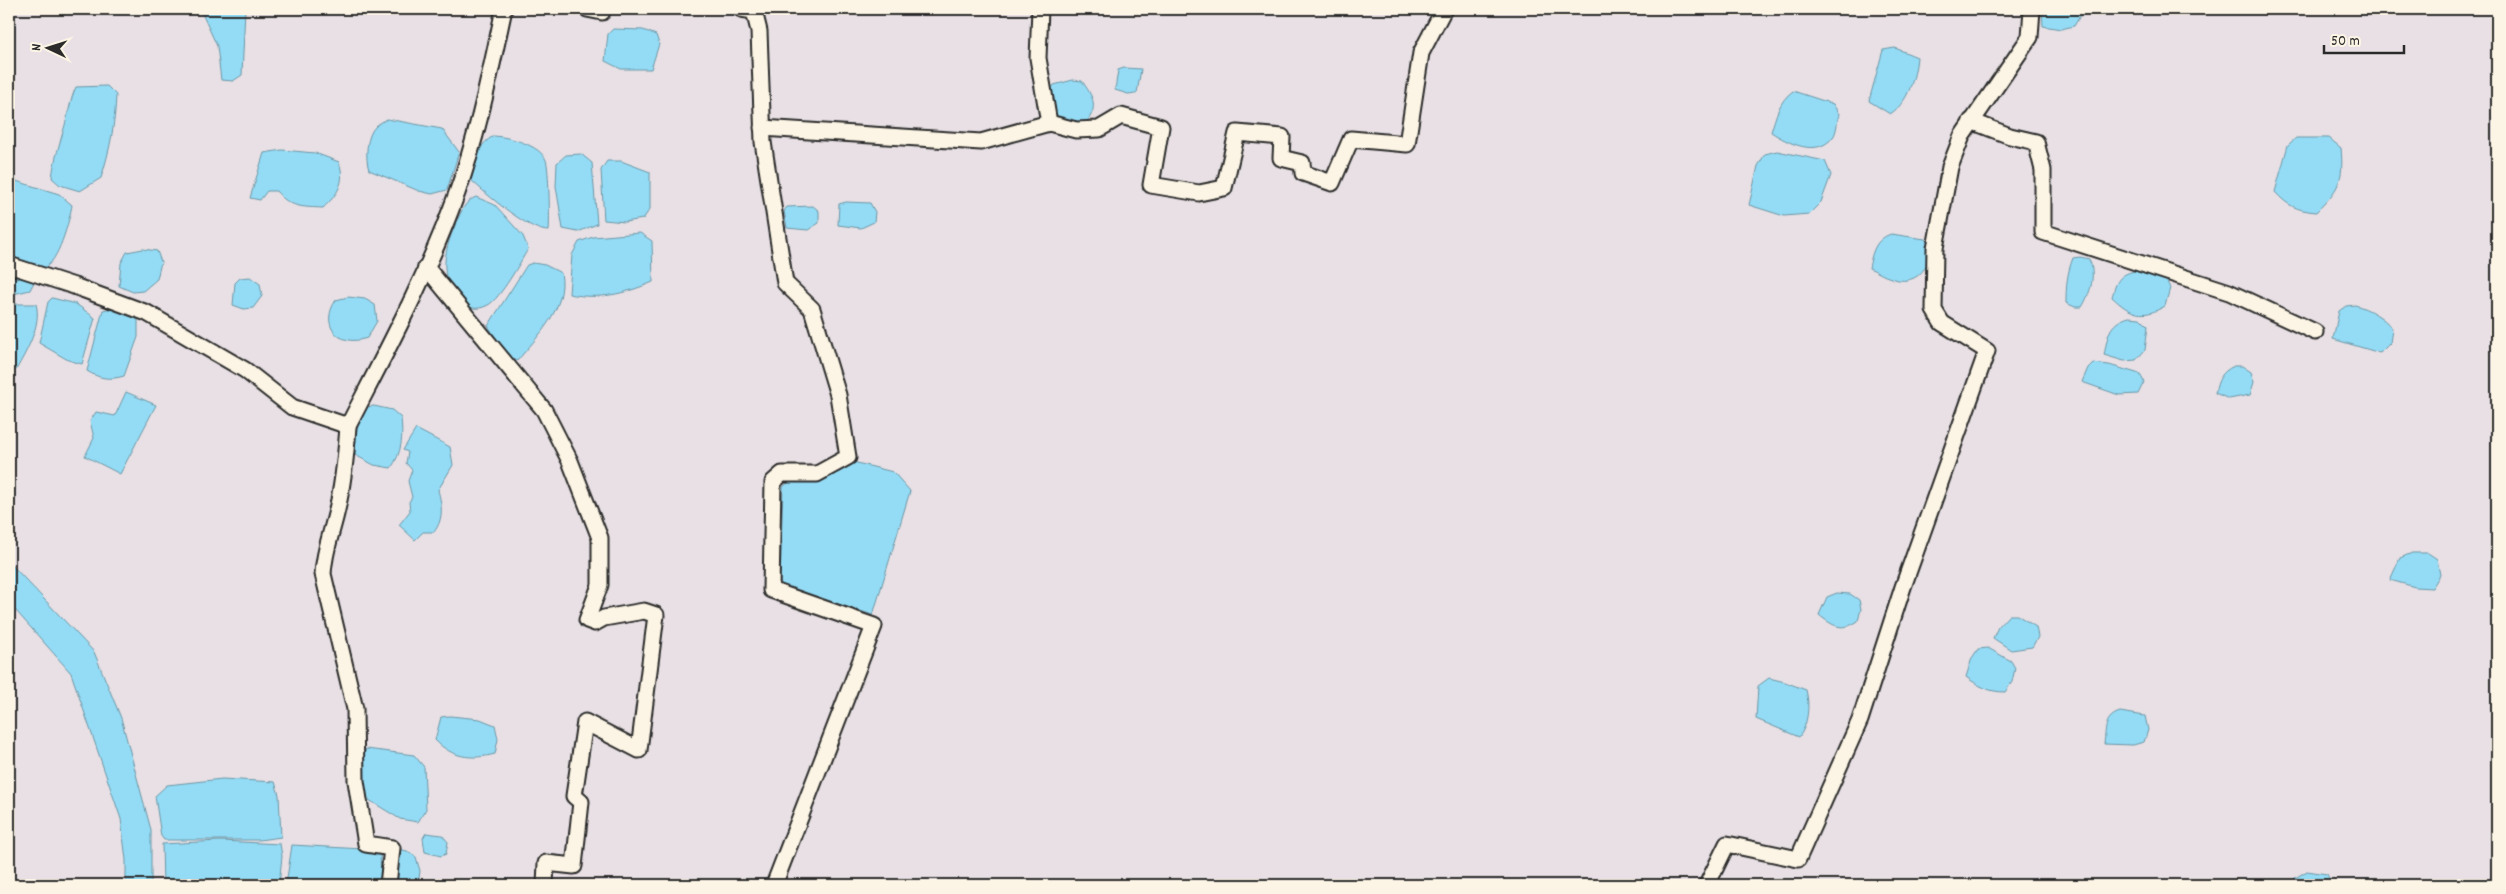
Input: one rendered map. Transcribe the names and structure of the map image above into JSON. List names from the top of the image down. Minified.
{"scale_bar":"50 m","north":"left"}
